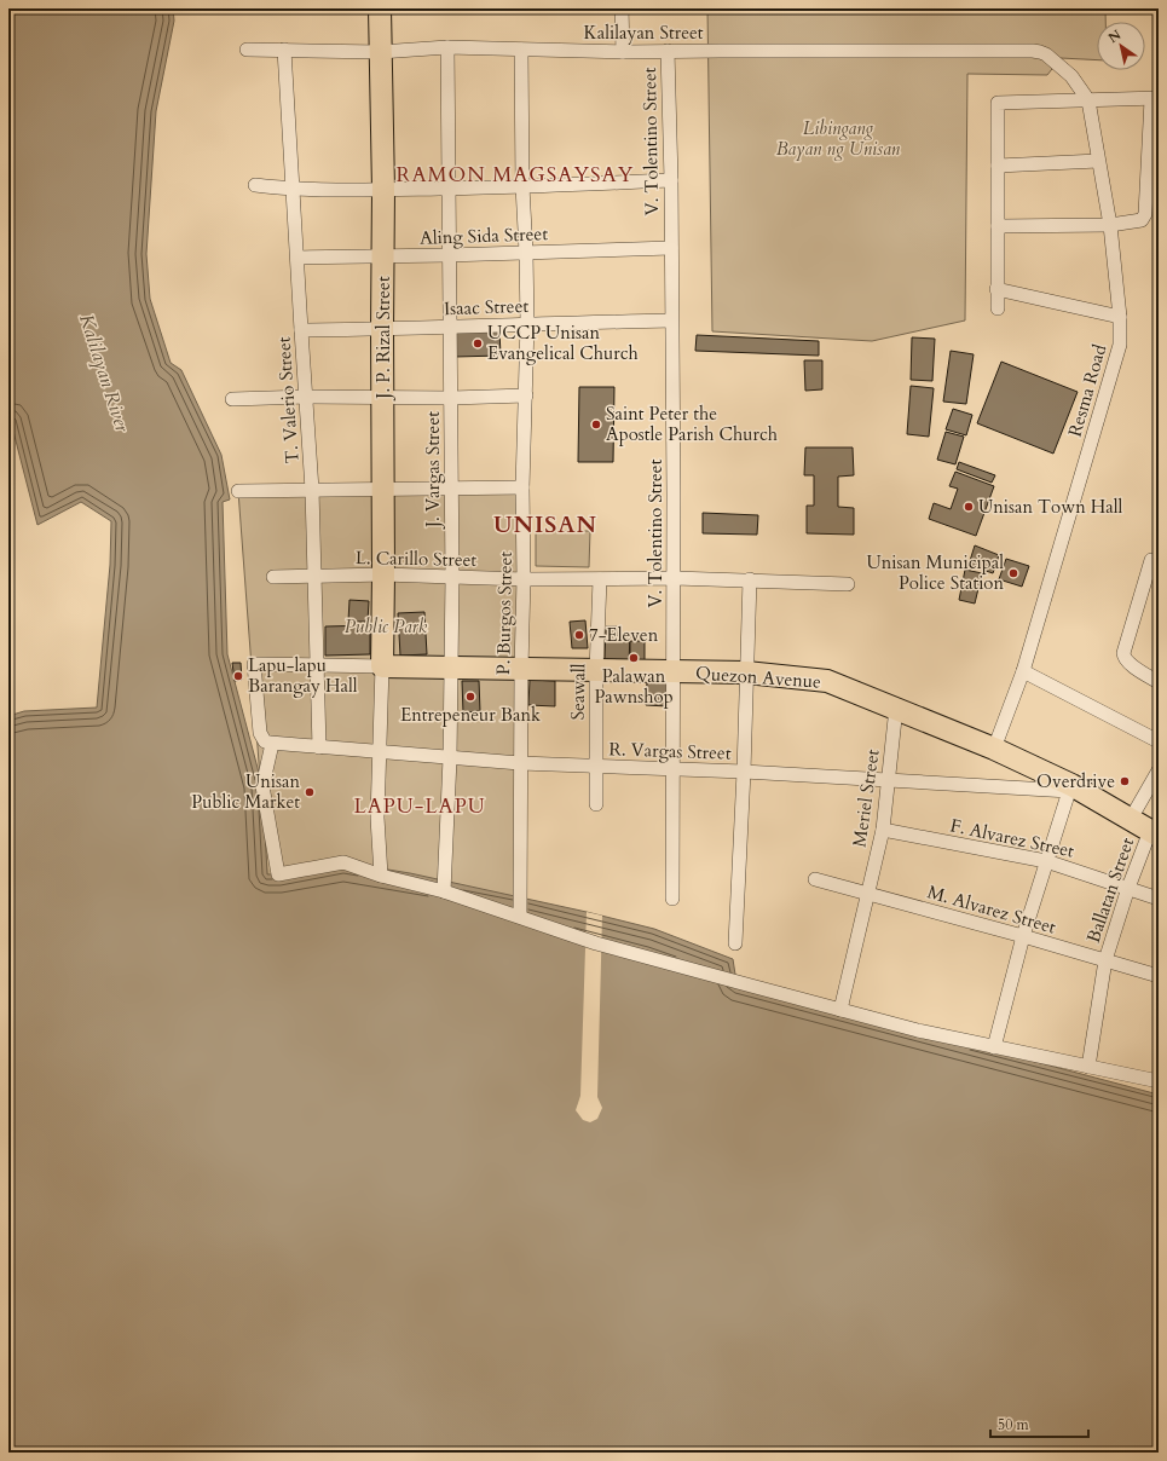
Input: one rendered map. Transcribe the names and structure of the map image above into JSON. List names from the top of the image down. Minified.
{"streets":{"main road":["J. P. Rizal Street","Quezon Avenue"],"street":["Kalilayan Street","V. Tolentino Street","Aling Sida Street","Isaac Street","Resma Road","T. Valerio Street","J. Vargas Street","L. Carillo Street","P. Burgos Street","Seawall","R. Vargas Street","Meriel Street","F. Alvarez Street","Ballatan Street","M. Alvarez Street"]},"crossings":[["Kalilayan Street","V. Tolentino Street"],["Kalilayan Street","J. P. Rizal Street"],["Kalilayan Street","Resma Road"],["Kalilayan Street","T. Valerio Street"],["Kalilayan Street","J. Vargas Street"],["Kalilayan Street","P. Burgos Street"],["V. Tolentino Street","Aling Sida Street"],["V. Tolentino Street","Isaac Street"],["V. Tolentino Street","L. Carillo Street"],["V. Tolentino Street","Quezon Avenue"],["V. Tolentino Street","R. Vargas Street"],["Aling Sida Street","J. P. Rizal Street"],["Aling Sida Street","T. Valerio Street"],["Aling Sida Street","J. Vargas Street"],["Aling Sida Street","P. Burgos Street"],["Isaac Street","J. P. Rizal Street"],["Isaac Street","T. Valerio Street"],["Isaac Street","J. Vargas Street"],["Isaac Street","P. Burgos Street"],["J. P. Rizal Street","L. Carillo Street"],["J. P. Rizal Street","Quezon Avenue"],["Resma Road","Quezon Avenue"],["T. Valerio Street","L. Carillo Street"],["T. Valerio Street","R. Vargas Street"],["J. Vargas Street","L. Carillo Street"],["J. Vargas Street","Quezon Avenue"],["J. Vargas Street","R. Vargas Street"],["L. Carillo Street","P. Burgos Street"],["L. Carillo Street","Seawall"],["P. Burgos Street","Quezon Avenue"],["P. Burgos Street","R. Vargas Street"],["Quezon Avenue","Seawall"],["Quezon Avenue","R. Vargas Street"],["Quezon Avenue","Meriel Street"],["Quezon Avenue","Ballatan Street"],["Seawall","R. Vargas Street"],["R. Vargas Street","Meriel Street"],["Meriel Street","F. Alvarez Street"],["Meriel Street","M. Alvarez Street"],["F. Alvarez Street","Ballatan Street"],["Ballatan Street","M. Alvarez Street"]],"districts":["RAMON MAGSAYSAY","UNISAN","LAPU-LAPU"],"water":["Kalilayan River"],"parks":["Libingang Bayan ng Unisan","Public Park"],"places":["UCCP Unisan Evangelical Church","Saint Peter the Apostle Parish Church","Unisan Town Hall","Unisan Municipal Police Station","7-Eleven","Palawan Pawnshop","Lapu-lapu Barangay Hall","Entrepeneur Bank","Overdrive","Unisan Public Market"],"scale_bar":"50 m","north":"top left"}
